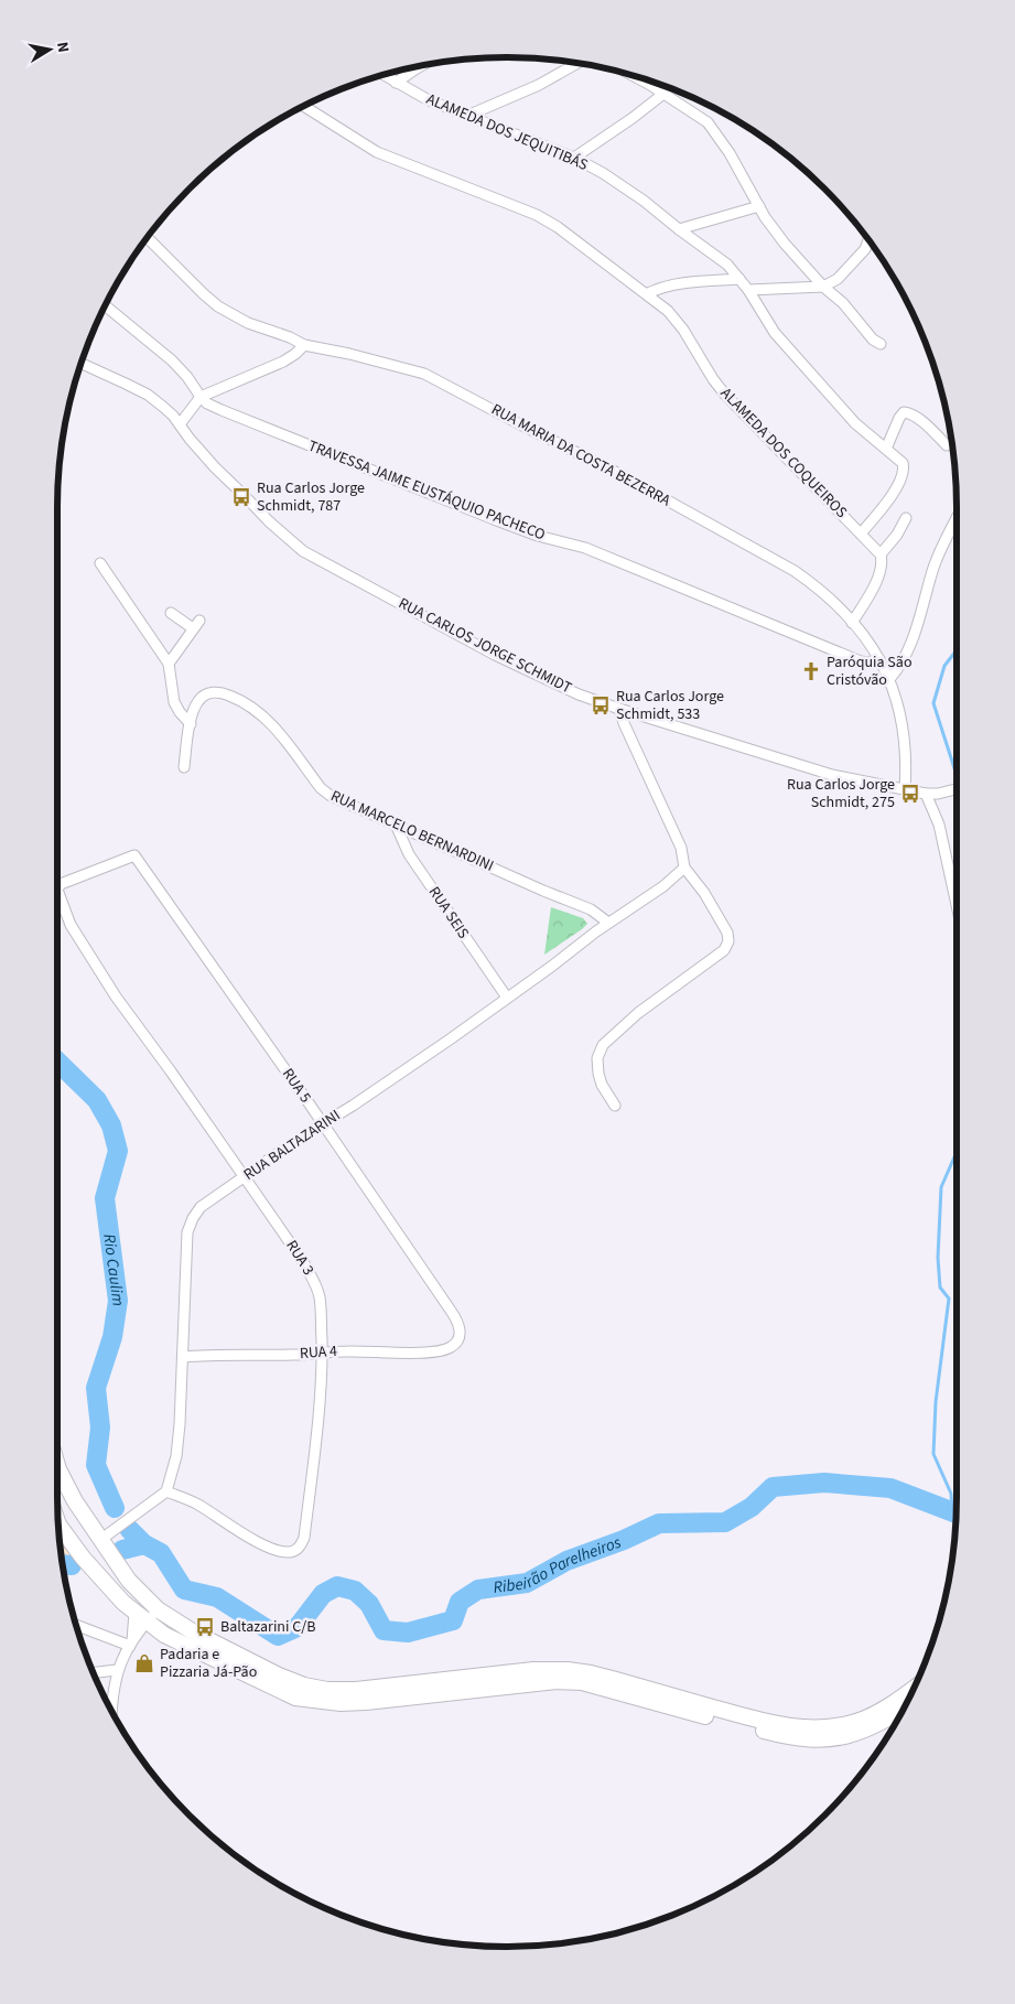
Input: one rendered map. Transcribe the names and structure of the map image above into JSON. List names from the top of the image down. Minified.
{"streets":{"street":["ALAMEDA DOS JEQUITIBÁS","ALAMEDA DOS COQUEIROS","RUA MARIA DA COSTA BEZERRA","TRAVESSA JAIME EUSTÁQUIO PACHECO","RUA CARLOS JORGE SCHMIDT","RUA MARCELO BERNARDINI","RUA SEIS","RUA 5","RUA BALTAZARINI","RUA 3","RUA 4"]},"crossings":[["ALAMEDA DOS JEQUITIBÁS","ALAMEDA DOS COQUEIROS"],["RUA MARIA DA COSTA BEZERRA","TRAVESSA JAIME EUSTÁQUIO PACHECO"],["RUA MARIA DA COSTA BEZERRA","RUA CARLOS JORGE SCHMIDT"],["RUA MARCELO BERNARDINI","RUA SEIS"],["RUA MARCELO BERNARDINI","RUA BALTAZARINI"],["RUA SEIS","RUA BALTAZARINI"],["RUA 5","RUA BALTAZARINI"],["RUA 5","RUA 3"],["RUA 5","RUA 4"],["RUA BALTAZARINI","RUA 3"],["RUA BALTAZARINI","RUA 4"],["RUA 3","RUA 4"]],"water":["Rio Caulim","Ribeirão Parelheiros"],"places":{"bus stop":["Rua Carlos Jorge Schmidt, 787","Rua Carlos Jorge Schmidt, 533","Rua Carlos Jorge Schmidt, 275","Baltazarini C/B"],"church":["Paróquia São Cristóvão"],"shop":["Padaria e Pizzaria Já-Pão"]},"north":"right"}
